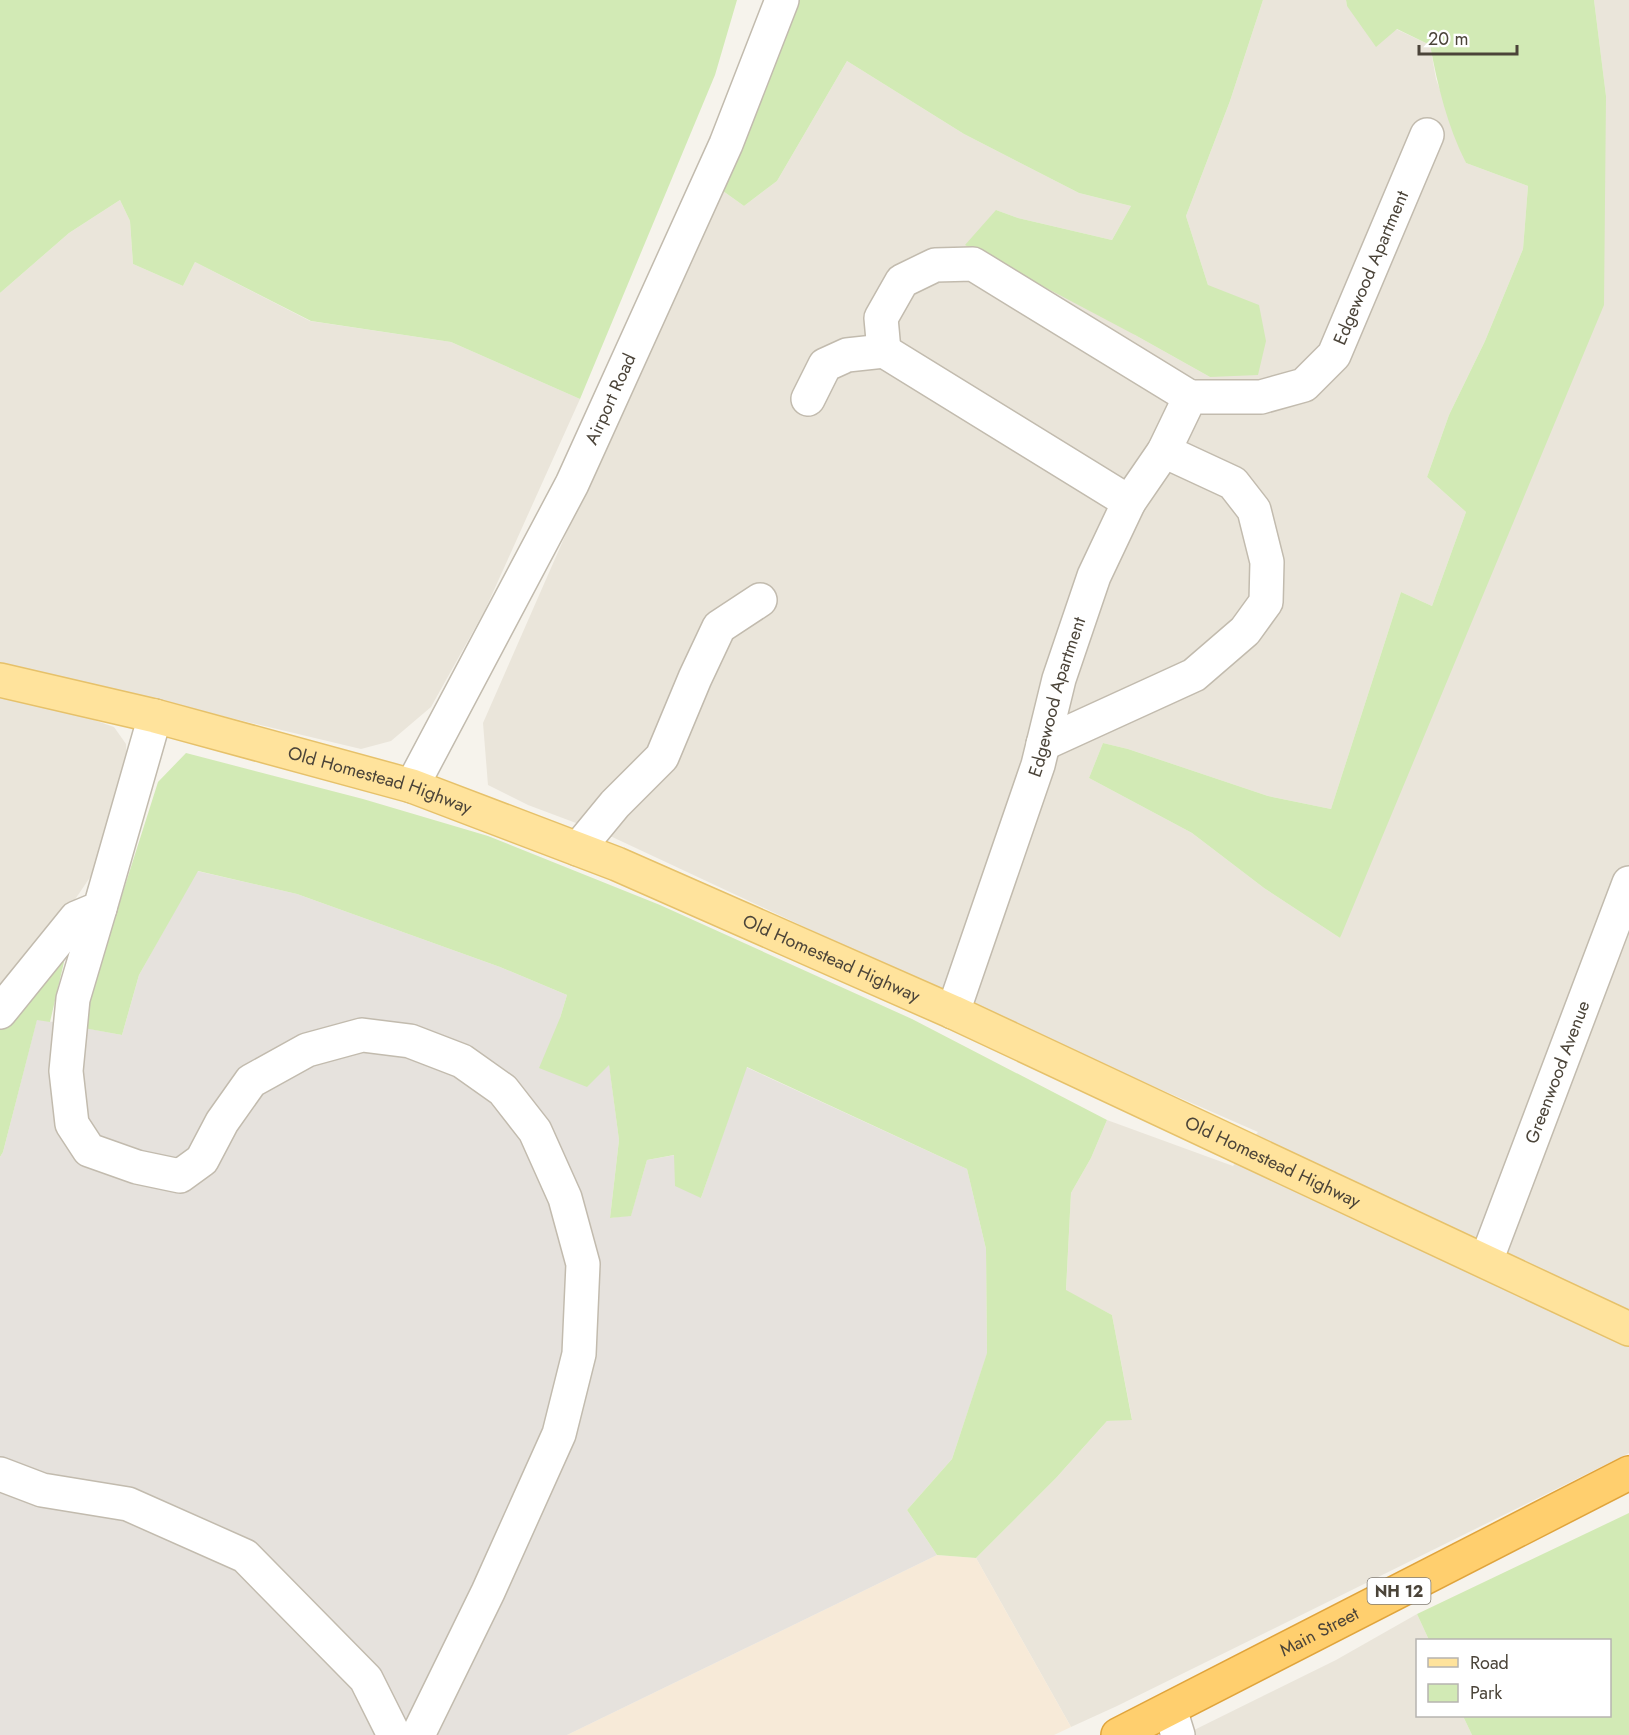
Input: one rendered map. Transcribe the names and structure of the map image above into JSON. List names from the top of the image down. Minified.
{"streets":{"highway":["NH 12","Main Street"],"main road":["Old Homestead Highway"],"street":["Edgewood Apartment","Airport Road","Greenwood Avenue"]},"crossings":[["Edgewood Apartment","Old Homestead Highway"],["Airport Road","Old Homestead Highway"],["Old Homestead Highway","Greenwood Avenue"],["NH 12","Main Street"]],"legend":["Road","Park"],"scale_bar":"20 m"}
